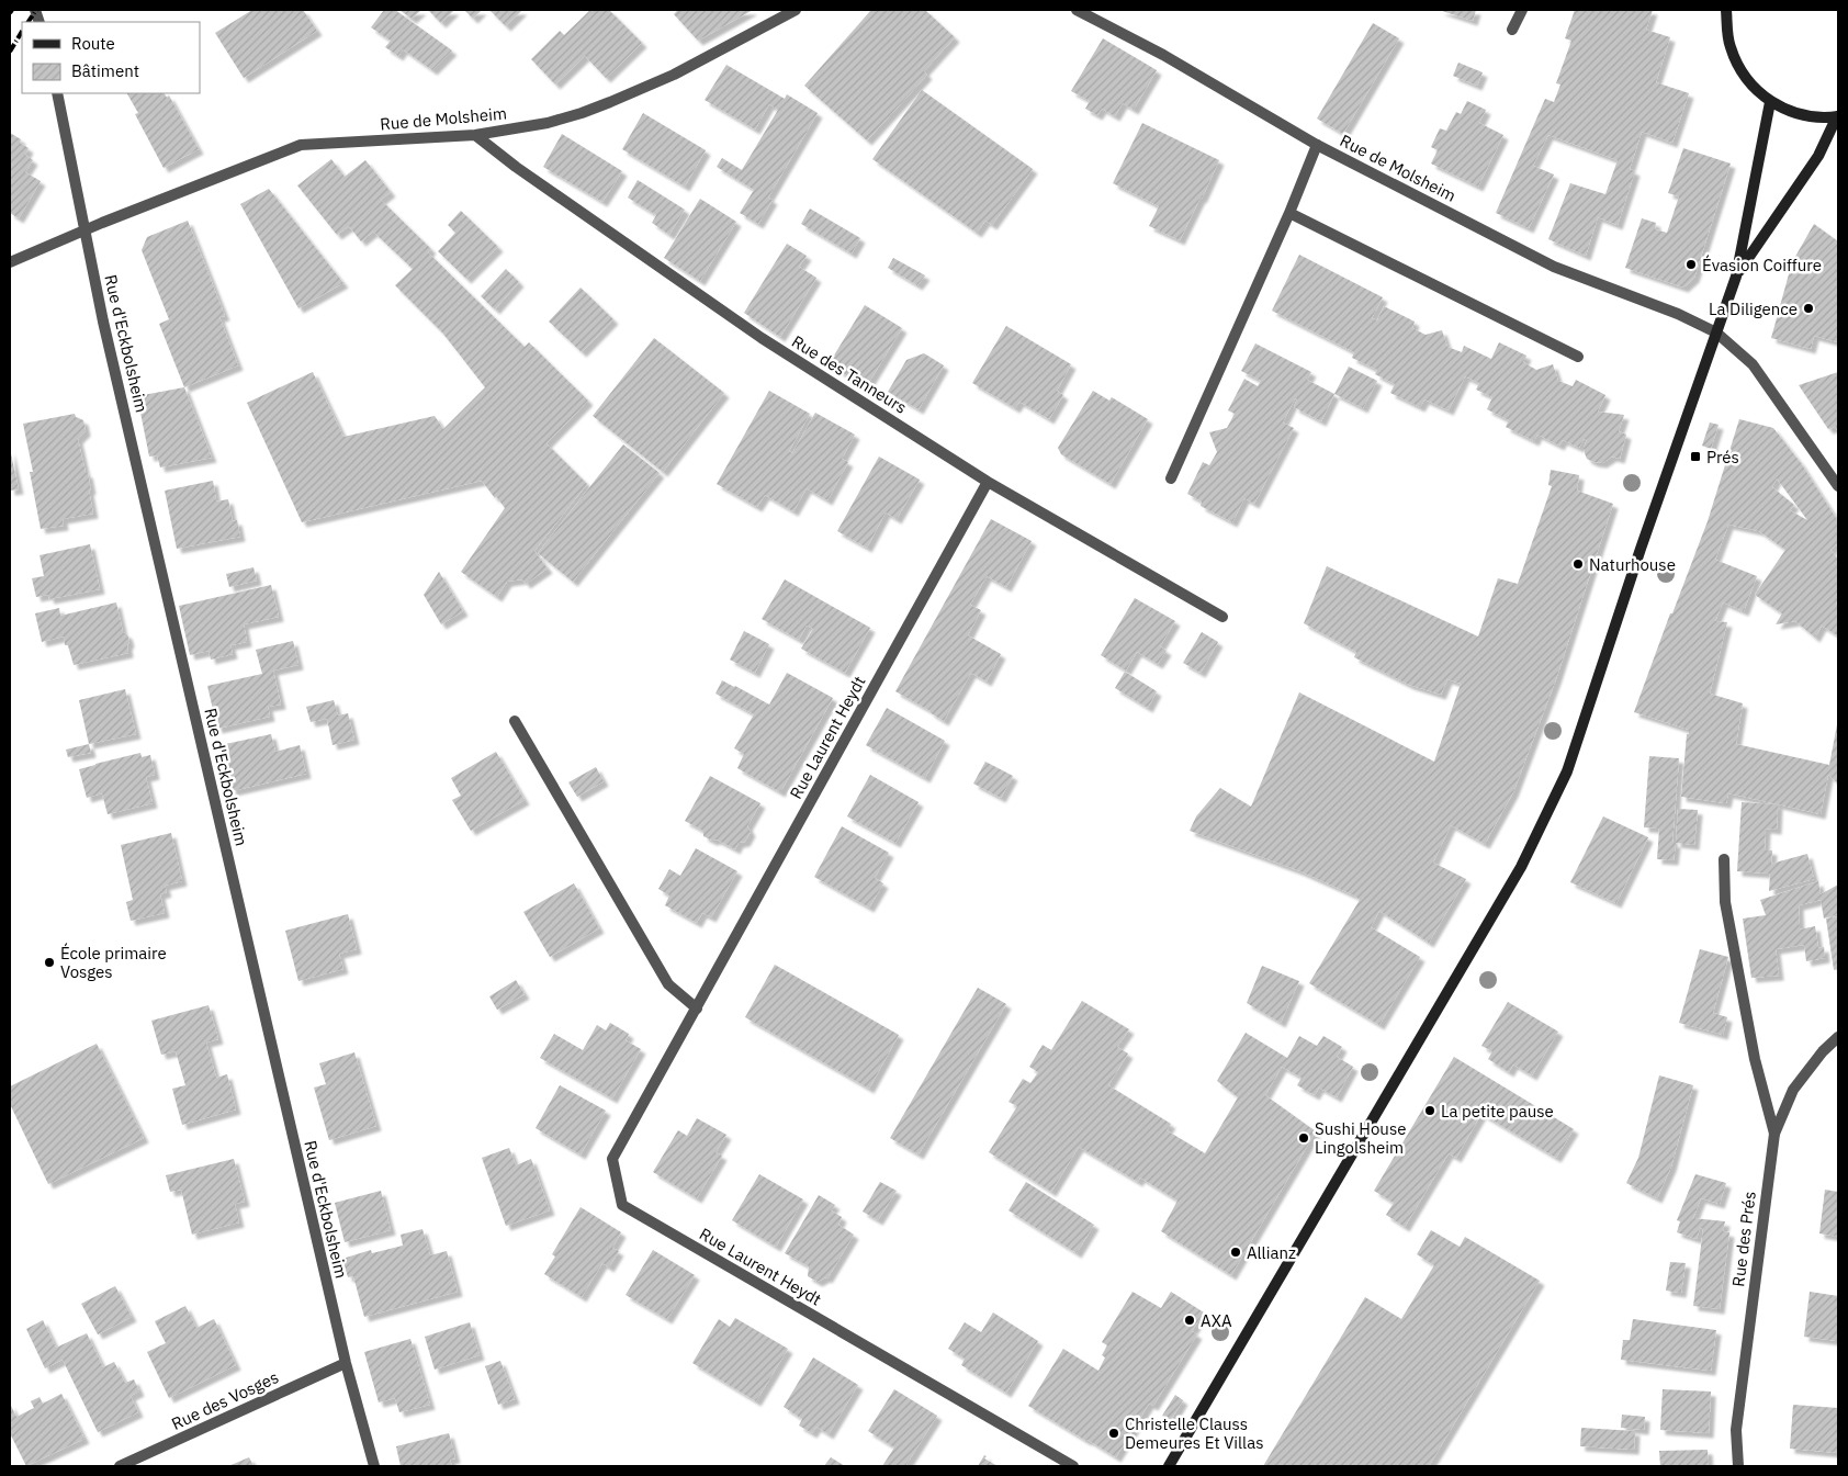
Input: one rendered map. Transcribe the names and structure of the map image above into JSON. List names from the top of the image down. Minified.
{"streets":{"street":["Rue de Molsheim","Rue d'Eckbolsheim","Rue des Tanneurs","Rue Laurent Heydt","Rue des Prés","Rue des Vosges"]},"crossings":[["Rue de Molsheim","Rue d'Eckbolsheim"],["Rue de Molsheim","Rue des Tanneurs"],["Rue d'Eckbolsheim","Rue des Vosges"],["Rue des Tanneurs","Rue Laurent Heydt"]],"places":{"other":["Évasion Coiffure","La Diligence","Naturhouse","École primaire Vosges","La petite pause","Sushi House Lingolsheim","Allianz","AXA","Christelle Clauss Demeures Et Villas"],"transit":["Prés"]},"legend":["Route","Bâtiment"]}
